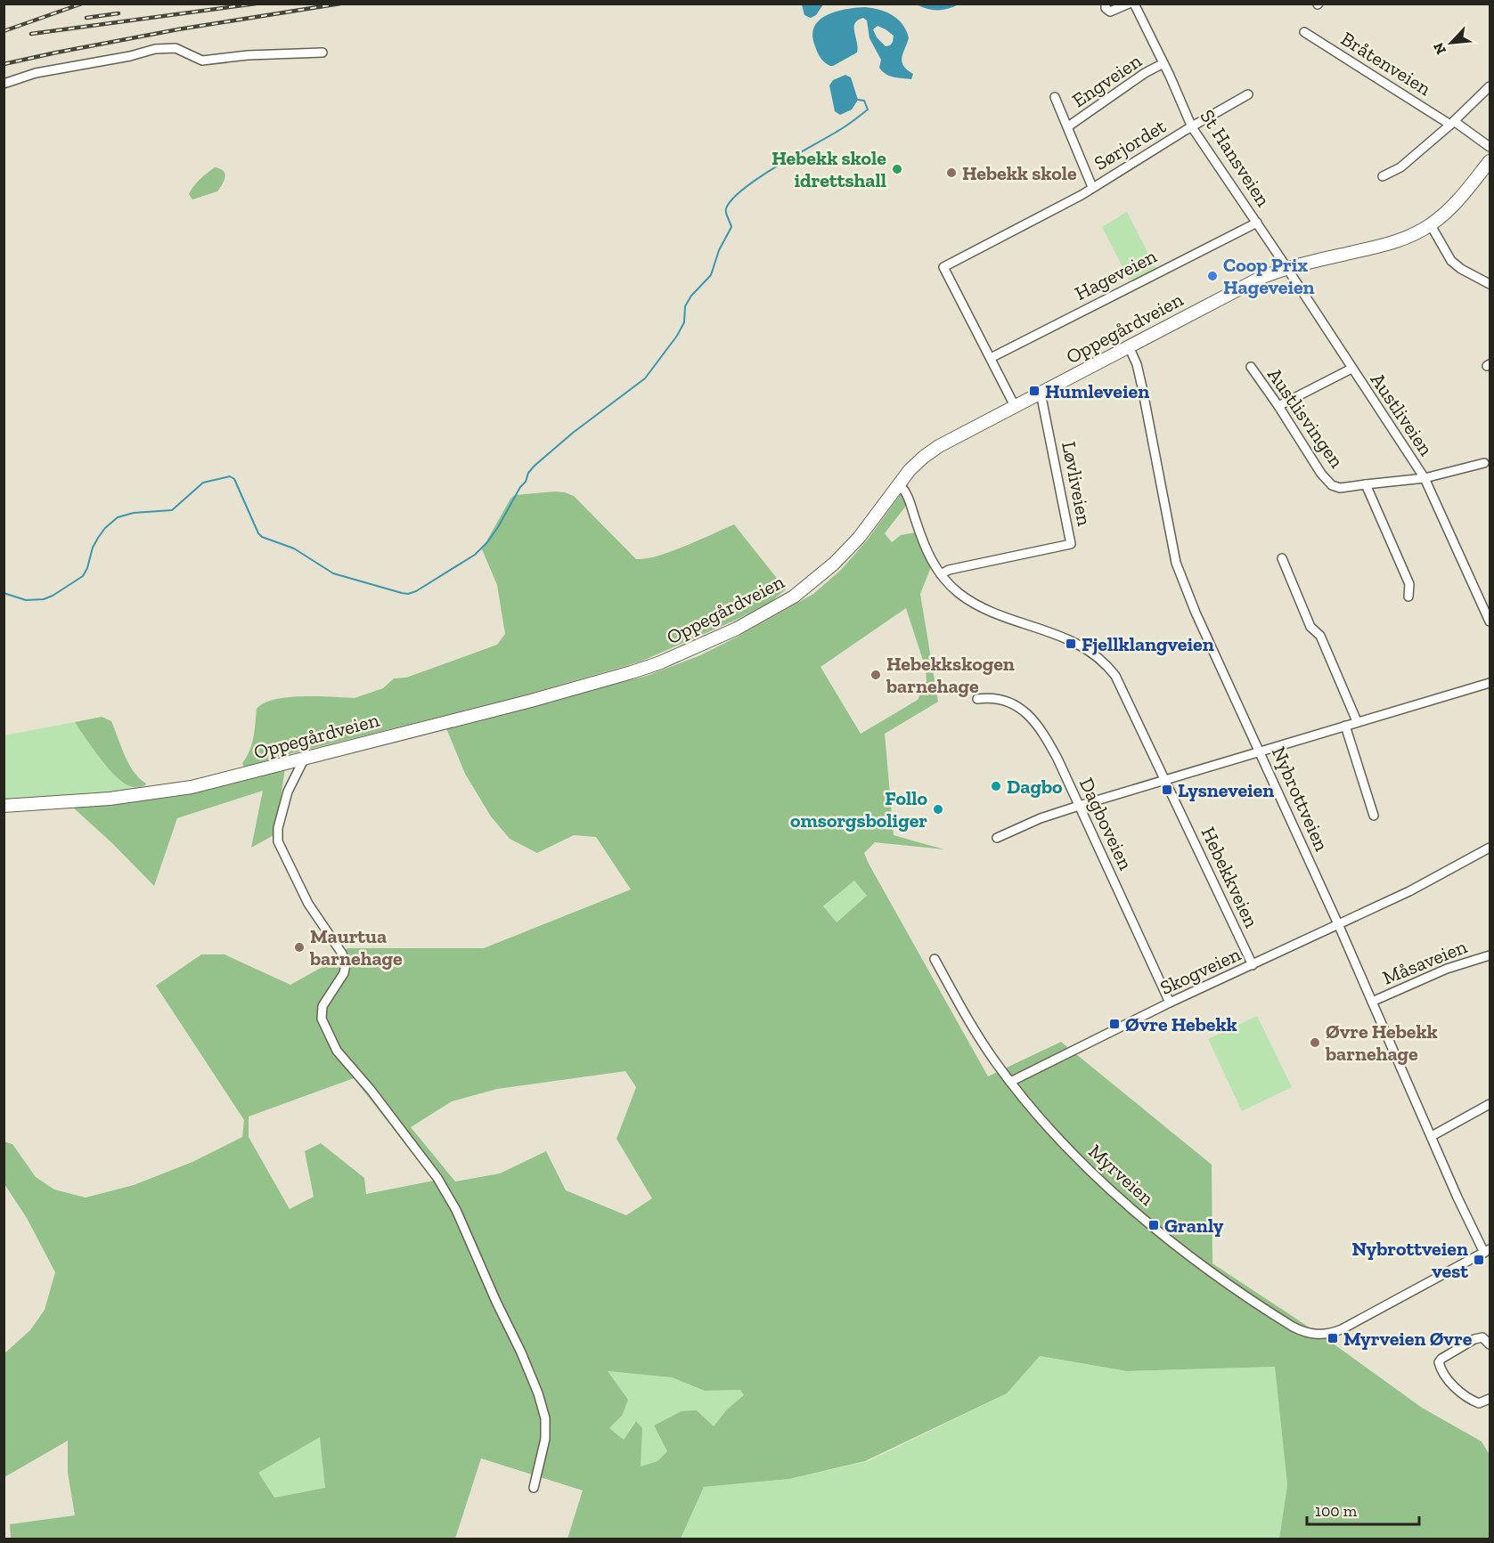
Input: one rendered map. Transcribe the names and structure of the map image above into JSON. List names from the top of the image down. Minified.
{"streets":{"main road":["Oppegårdveien"],"street":["Bråtenveien","Engveien","Sørjordet","St Hansveien","Hageveien","Austliveien","Austlisvingen","Løvliveien","Nybrottveien","Dagboveien","Hebekkveien","Måsaveien","Skogveien","Myrveien"]},"crossings":[["Engveien","Sørjordet"],["Engveien","St Hansveien"],["Sørjordet","St Hansveien"],["Sørjordet","Hageveien"],["St Hansveien","Hageveien"],["St Hansveien","Oppegårdveien"],["St Hansveien","Austliveien"],["Oppegårdveien","Austliveien"],["Oppegårdveien","Løvliveien"],["Oppegårdveien","Nybrottveien"],["Oppegårdveien","Hebekkveien"],["Austliveien","Austlisvingen"],["Løvliveien","Hebekkveien"],["Nybrottveien","Måsaveien"],["Nybrottveien","Skogveien"],["Nybrottveien","Myrveien"],["Dagboveien","Skogveien"],["Hebekkveien","Skogveien"],["Skogveien","Myrveien"]],"places":{"other":["Hebekk skole idrettshall","Hebekk skole","Coop Prix Hageveien","Hebekkskogen barnehage","Dagbo","Follo omsorgsboliger","Maurtua barnehage","Øvre Hebekk barnehage"],"transit":["Humleveien","Fjellklangveien","Lysneveien","Øvre Hebekk","Granly","Nybrottveien vest","Myrveien Øvre"]},"scale_bar":"100 m","north":"bottom left"}
